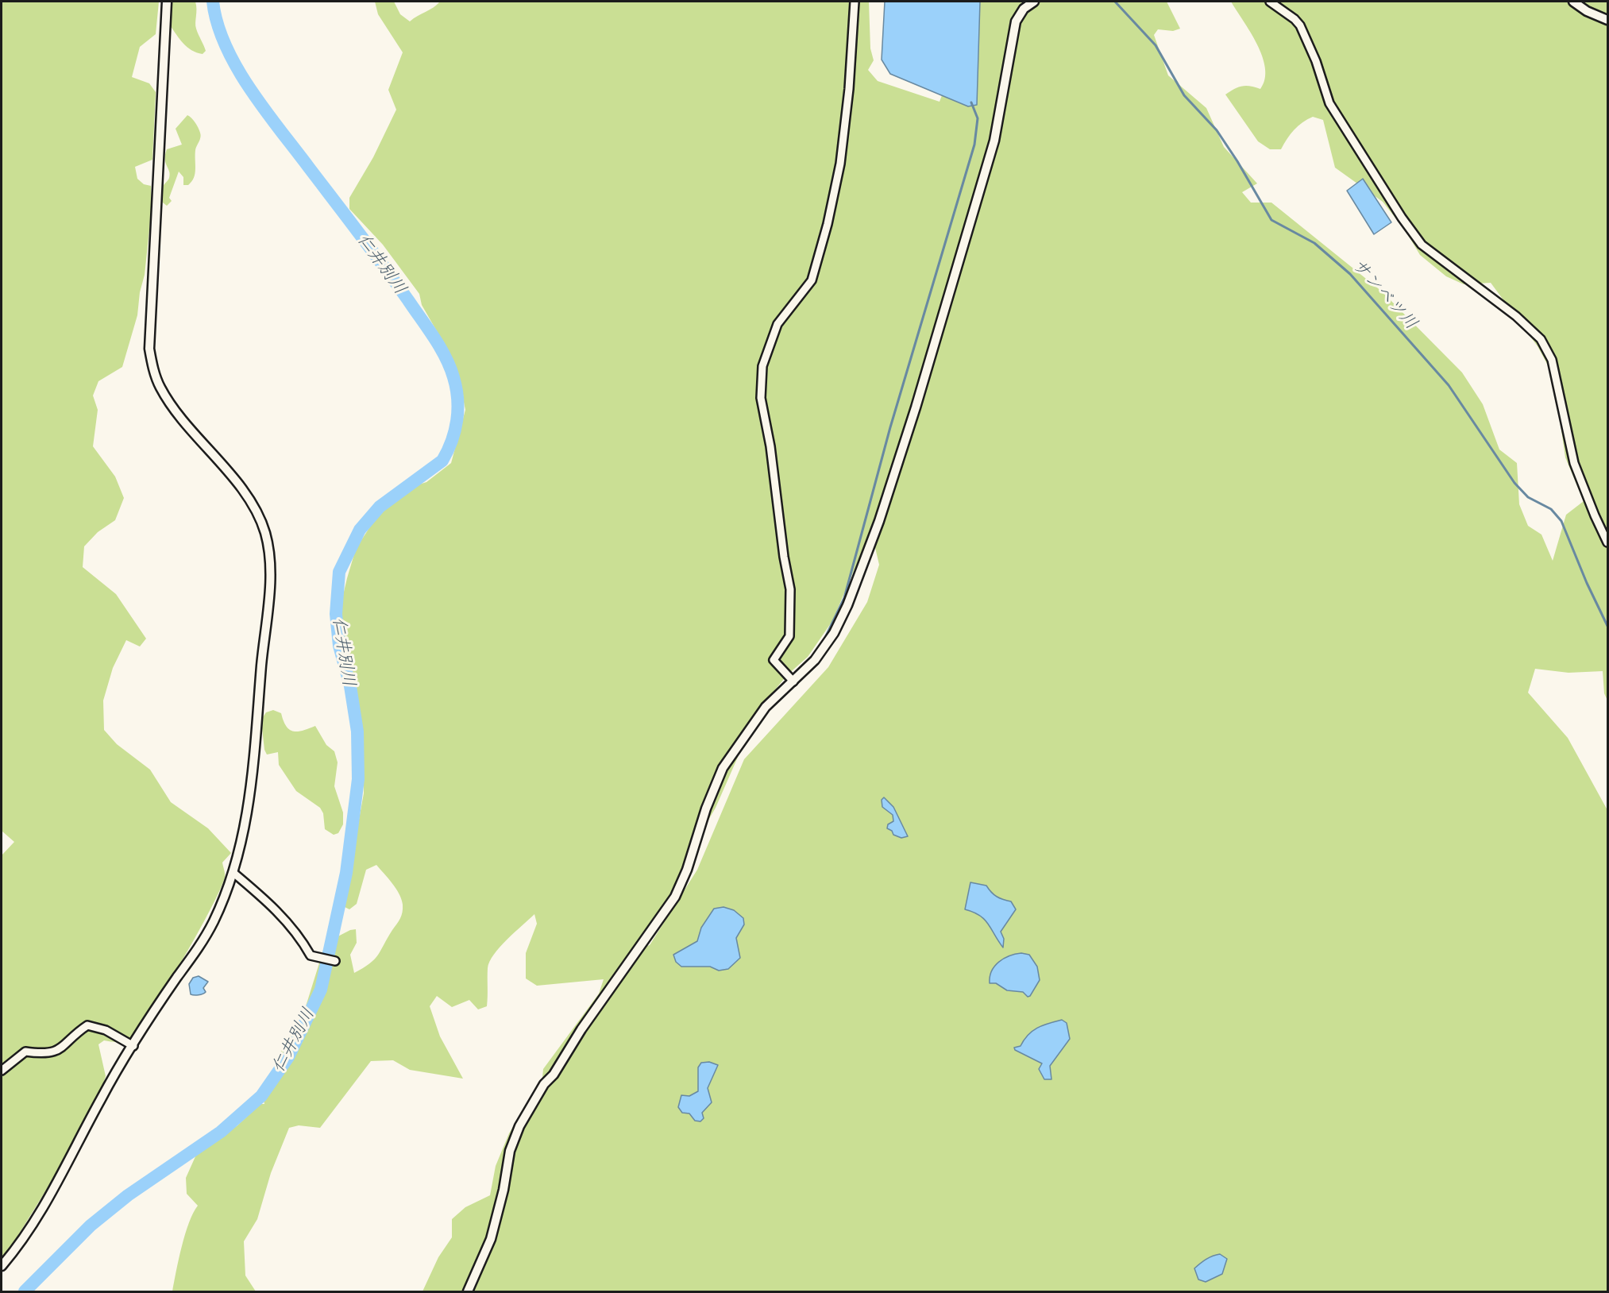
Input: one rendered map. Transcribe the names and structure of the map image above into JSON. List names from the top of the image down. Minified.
{"water":["仁井別川","サンベツ川"]}
